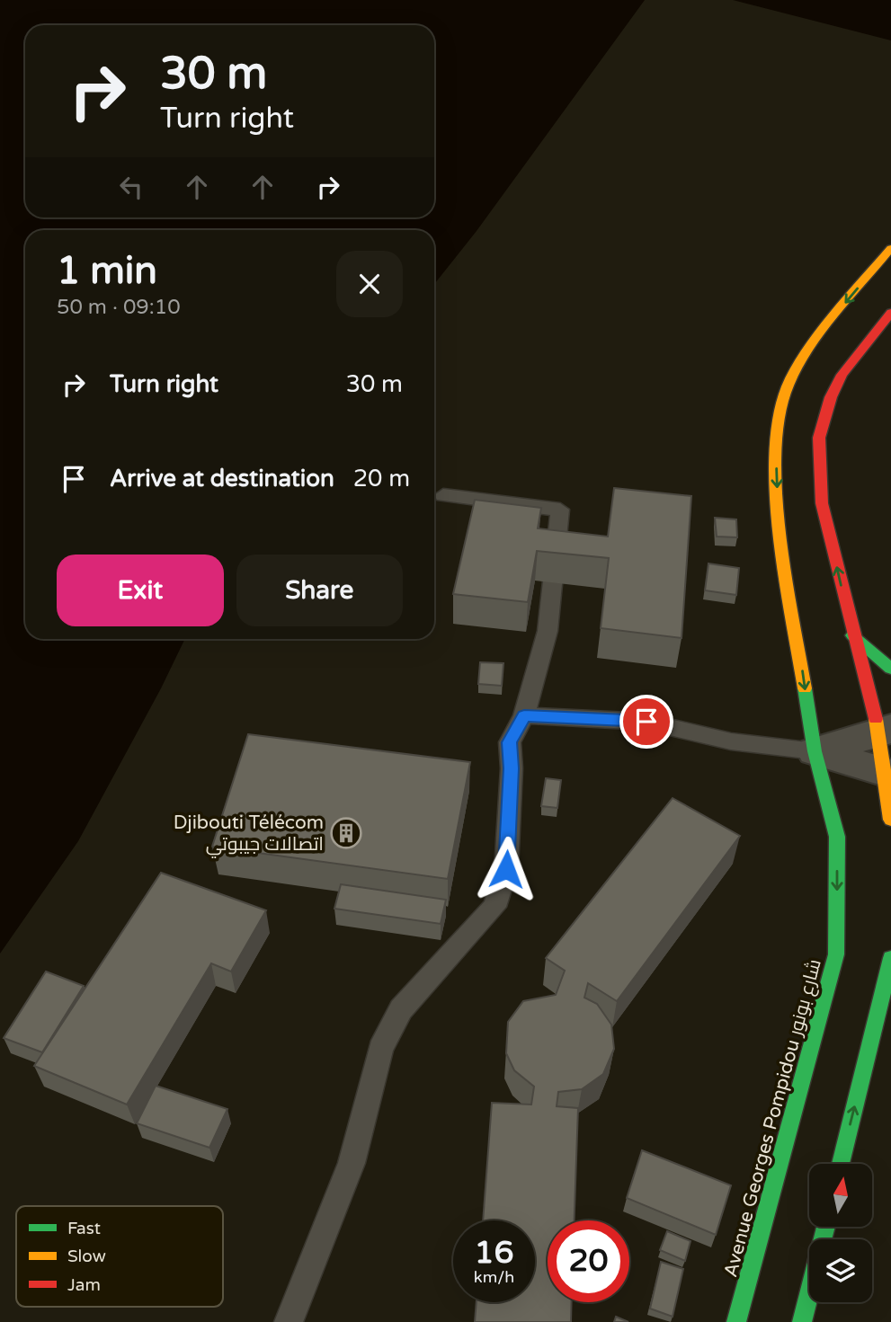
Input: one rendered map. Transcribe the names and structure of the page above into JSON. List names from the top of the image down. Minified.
{"streets":{"main road":["Avenue Georges Pompidou شارع بونور"]},"places":{"building":["Djibouti Télécom اتصالات جيبوتي"]},"legend":["Fast","Slow","Jam"],"north":"top","page":{"turn":["30 m","Turn right"],"heading":["1 min","50 m · 09:10"],"list":[{"name":"Turn right","value":"30 m"},{"name":"Arrive at destination","value":"20 m"}],"buttons":["Exit","Share"],"speed":"16 km/h","limit":"20"}}
